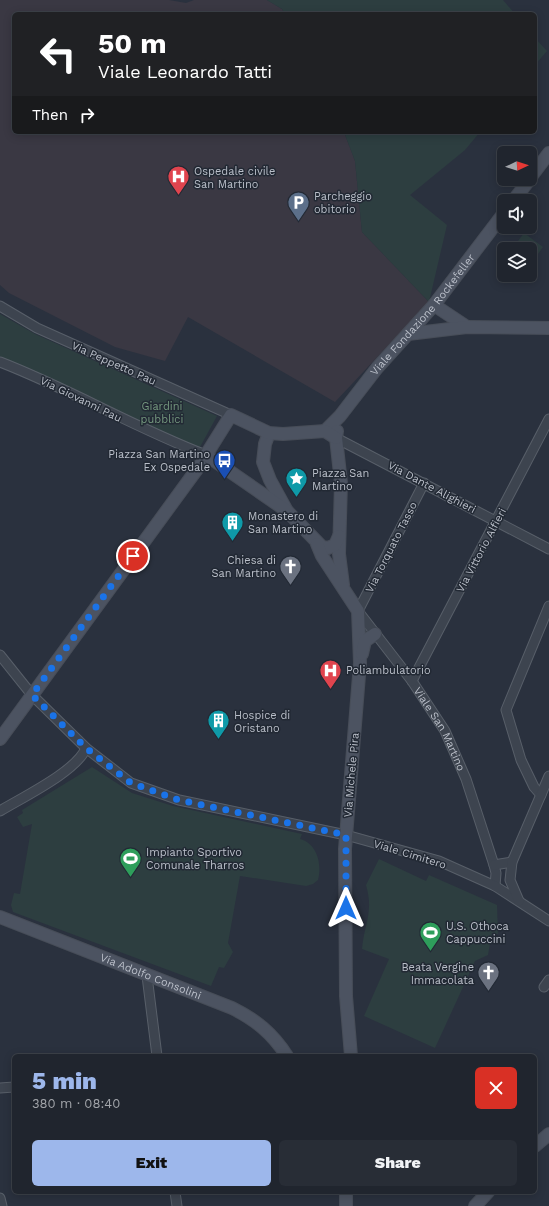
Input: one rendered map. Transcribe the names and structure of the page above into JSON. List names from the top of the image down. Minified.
{"streets":{"street":["Viale Fondazione Rockefeller","Via Peppetto Pau","Via Giovanni Pau","Via Dante Alighieri","Via Torquato Tasso","Via Vittorio Alfieri","Viale San Martino","Via Michele Pira","Viale Cimitero","Via Adolfo Consolini"]},"crossings":[["Viale Fondazione Rockefeller","Via Dante Alighieri"],["Via Dante Alighieri","Via Torquato Tasso"],["Via Dante Alighieri","Via Vittorio Alfieri"],["Via Torquato Tasso","Viale San Martino"],["Via Torquato Tasso","Via Michele Pira"],["Via Vittorio Alfieri","Viale San Martino"],["Viale San Martino","Via Michele Pira"],["Viale San Martino","Viale Cimitero"],["Via Michele Pira","Viale Cimitero"]],"parks":["Giardini pubblici"],"places":{"hospital":["Ospedale civile San Martino","Poliambulatorio"],"parking":["Parcheggio obitorio"],"bus stop":["Piazza San Martino Ex Ospedale"],"place":["Piazza San Martino"],"building":["Monastero di San Martino","Hospice di Oristano"],"church":["Chiesa di San Martino","Beata Vergine Immacolata"],"sports":["Impianto Sportivo Comunale Tharros","U.S. Othoca Cappuccini"]},"north":"right","page":{"turn":["50 m","Viale Leonardo Tatti"],"then":"Then","heading":["5 min","380 m · 08:40"],"buttons":["Exit","Share"]}}
